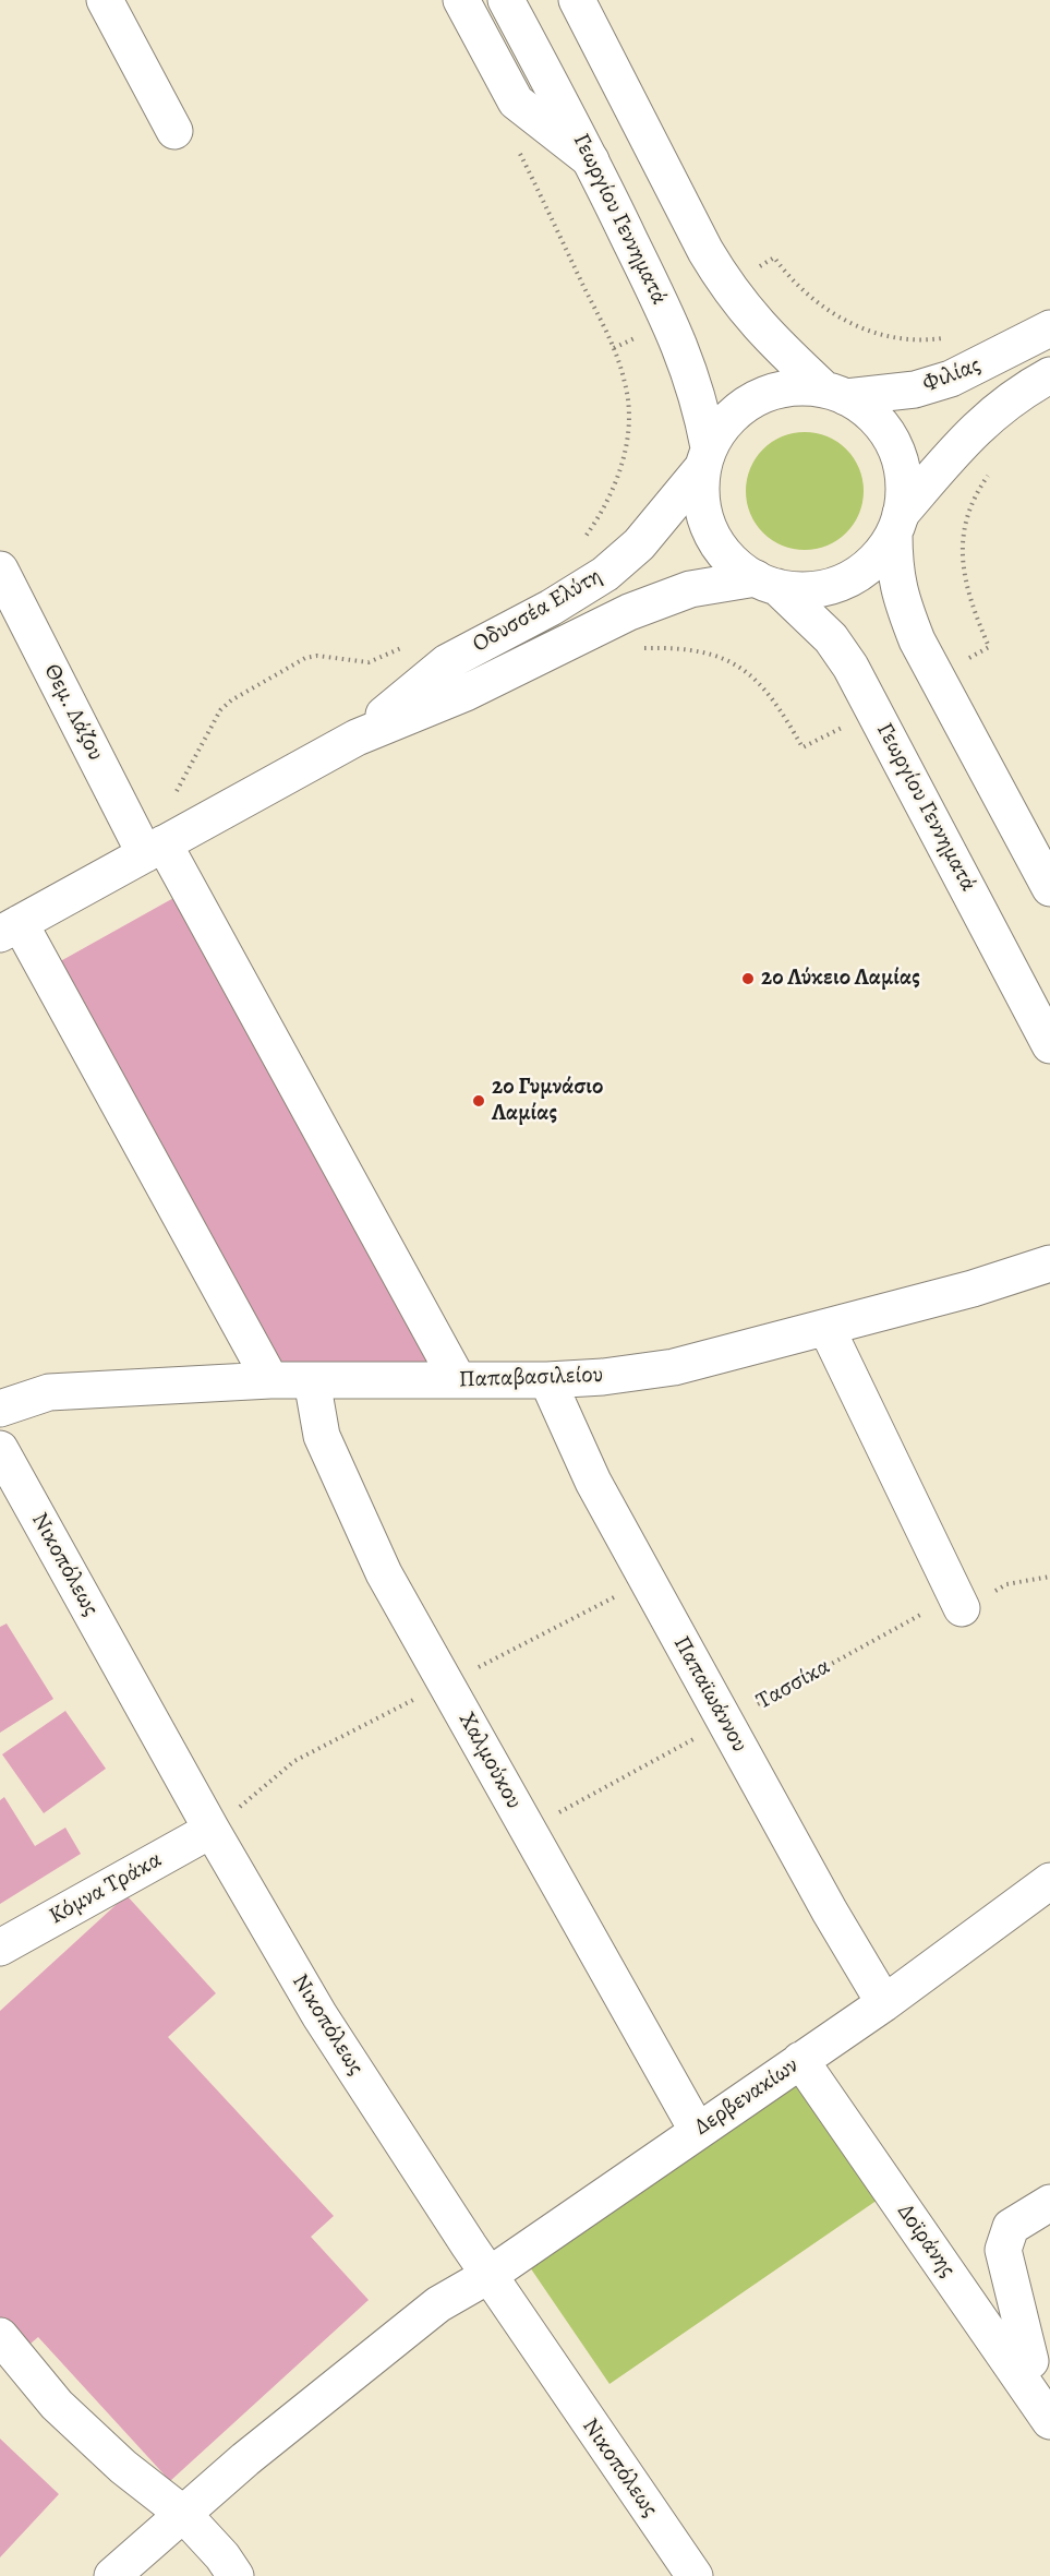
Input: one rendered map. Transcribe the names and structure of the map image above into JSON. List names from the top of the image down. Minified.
{"streets":{"street":["Γεωργίου Γεννηματά","Φιλίας","Οδυσσέα Ελύτη","Θεμ. Λάζου","Παπαβασιλείου","Νικοπόλεως","Παπαϊωάννου","Χαλμούκου","Κόμνα Τράκα","Δερβενακίων","Δοϊράνης"],"path":["Τασσίκα"]},"crossings":[["Γεωργίου Γεννηματά","Φιλίας"],["Γεωργίου Γεννηματά","Οδυσσέα Ελύτη"],["Φιλίας","Οδυσσέα Ελύτη"],["Οδυσσέα Ελύτη","Θεμ. Λάζου"],["Θεμ. Λάζου","Παπαβασιλείου"],["Παπαβασιλείου","Παπαϊωάννου"],["Παπαβασιλείου","Χαλμούκου"],["Νικοπόλεως","Κόμνα Τράκα"],["Νικοπόλεως","Δερβενακίων"],["Τασσίκα","Παπαϊωάννου"],["Τασσίκα","Χαλμούκου"],["Παπαϊωάννου","Δερβενακίων"],["Χαλμούκου","Δερβενακίων"],["Δερβενακίων","Δοϊράνης"]],"places":["2ο Λύκειο Λαμίας","2ο Γυμνάσιο Λαμίας"]}
